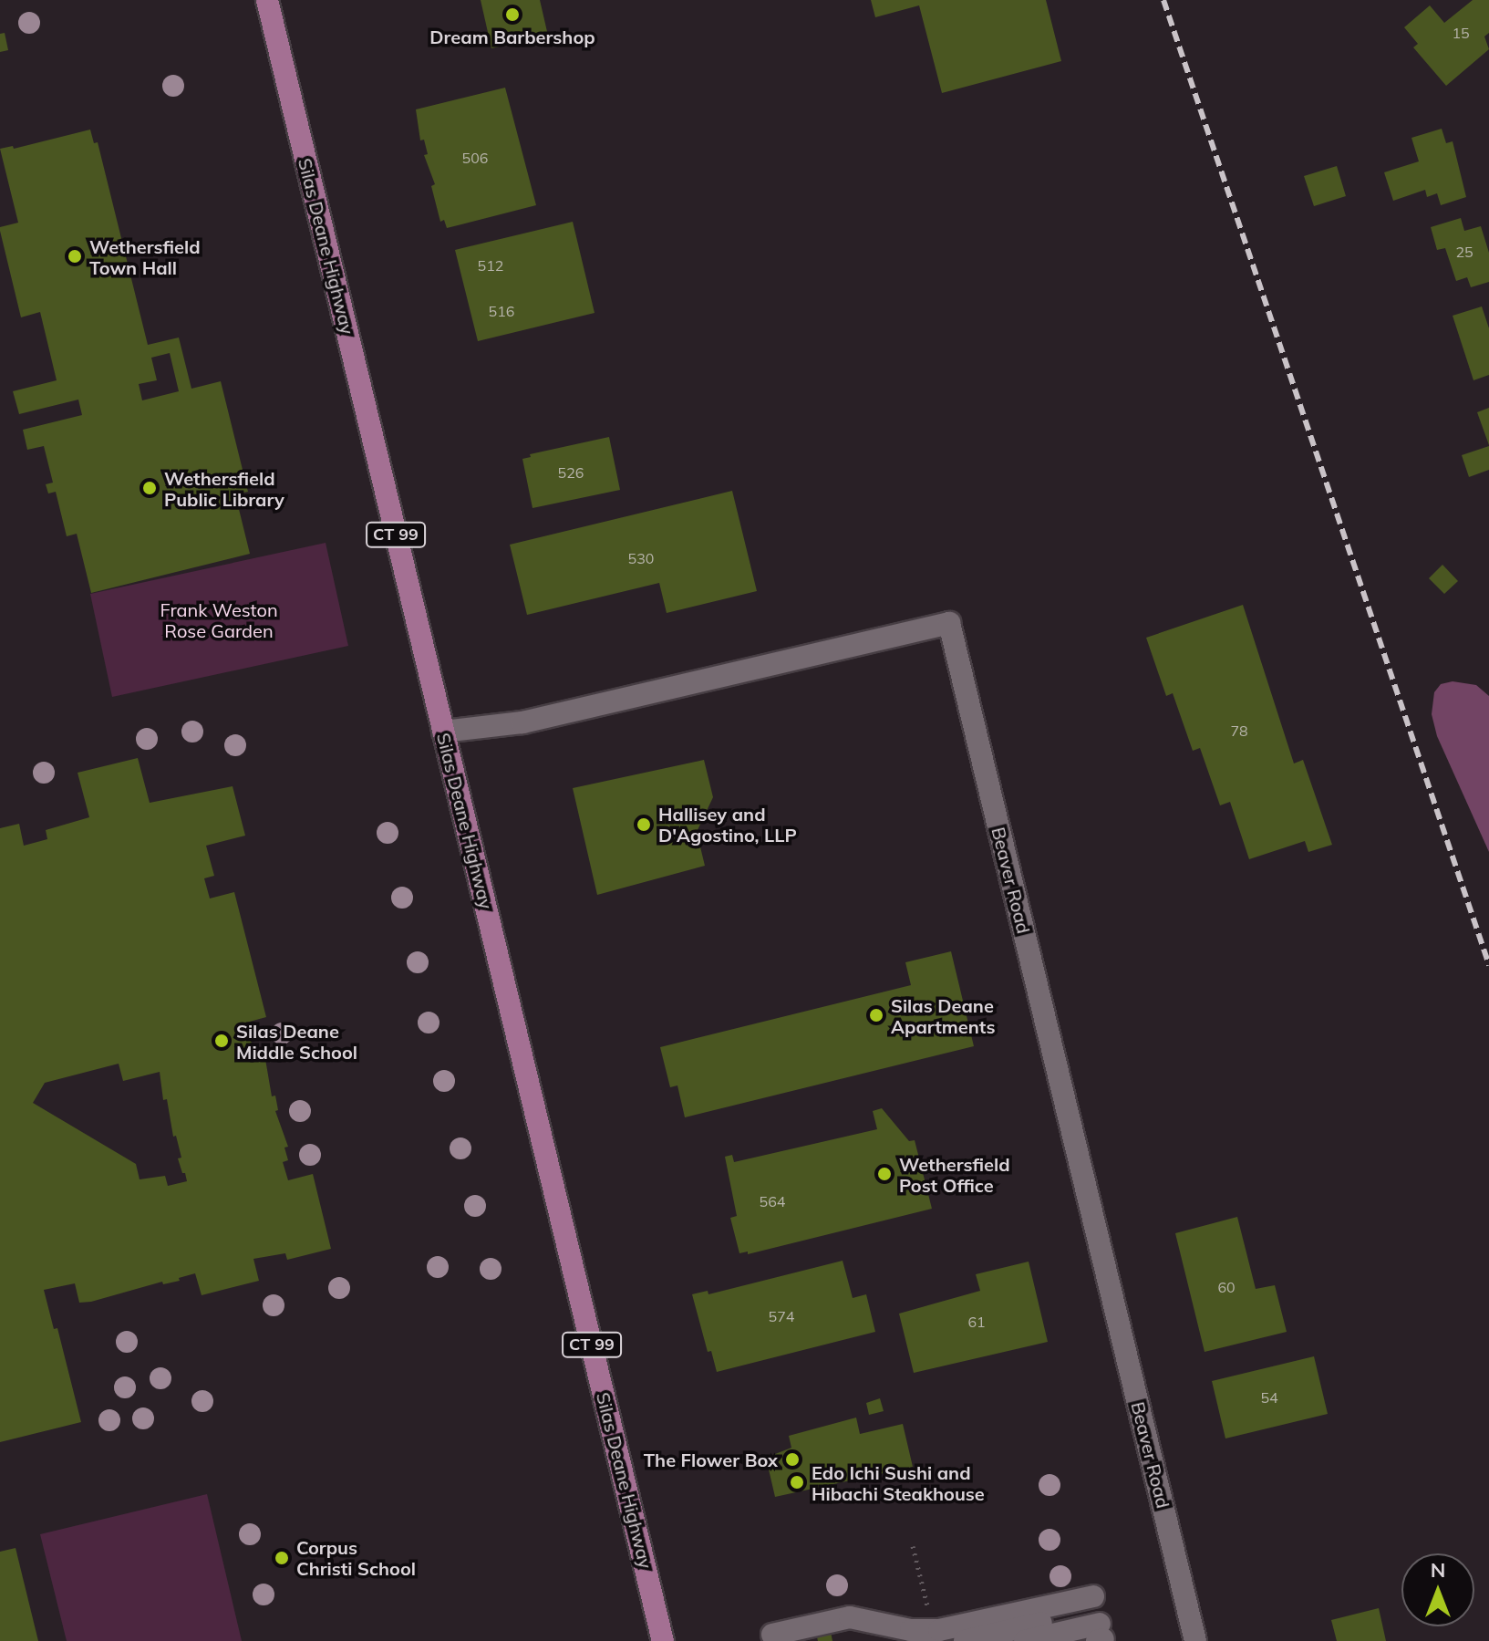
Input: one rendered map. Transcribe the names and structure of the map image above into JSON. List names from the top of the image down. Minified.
{"streets":{"main road":["Silas Deane Highway","CT 99"],"street":["Beaver Road"]},"crossings":[["Silas Deane Highway","Beaver Road"]],"parks":["Frank Weston Rose Garden"],"places":["Dream Barbershop","Wethersfield Town Hall","Wethersfield Public Library","Hallisey and D'Agostino, LLP","Silas Deane Apartments","Silas Deane Middle School","Wethersfield Post Office","The Flower Box","Edo Ichi Sushi and Hibachi Steakhouse","Corpus Christi School"],"house_numbers":["15","506","25","512","516","526","530","78","564","60","574","61","54"],"north":"top"}
